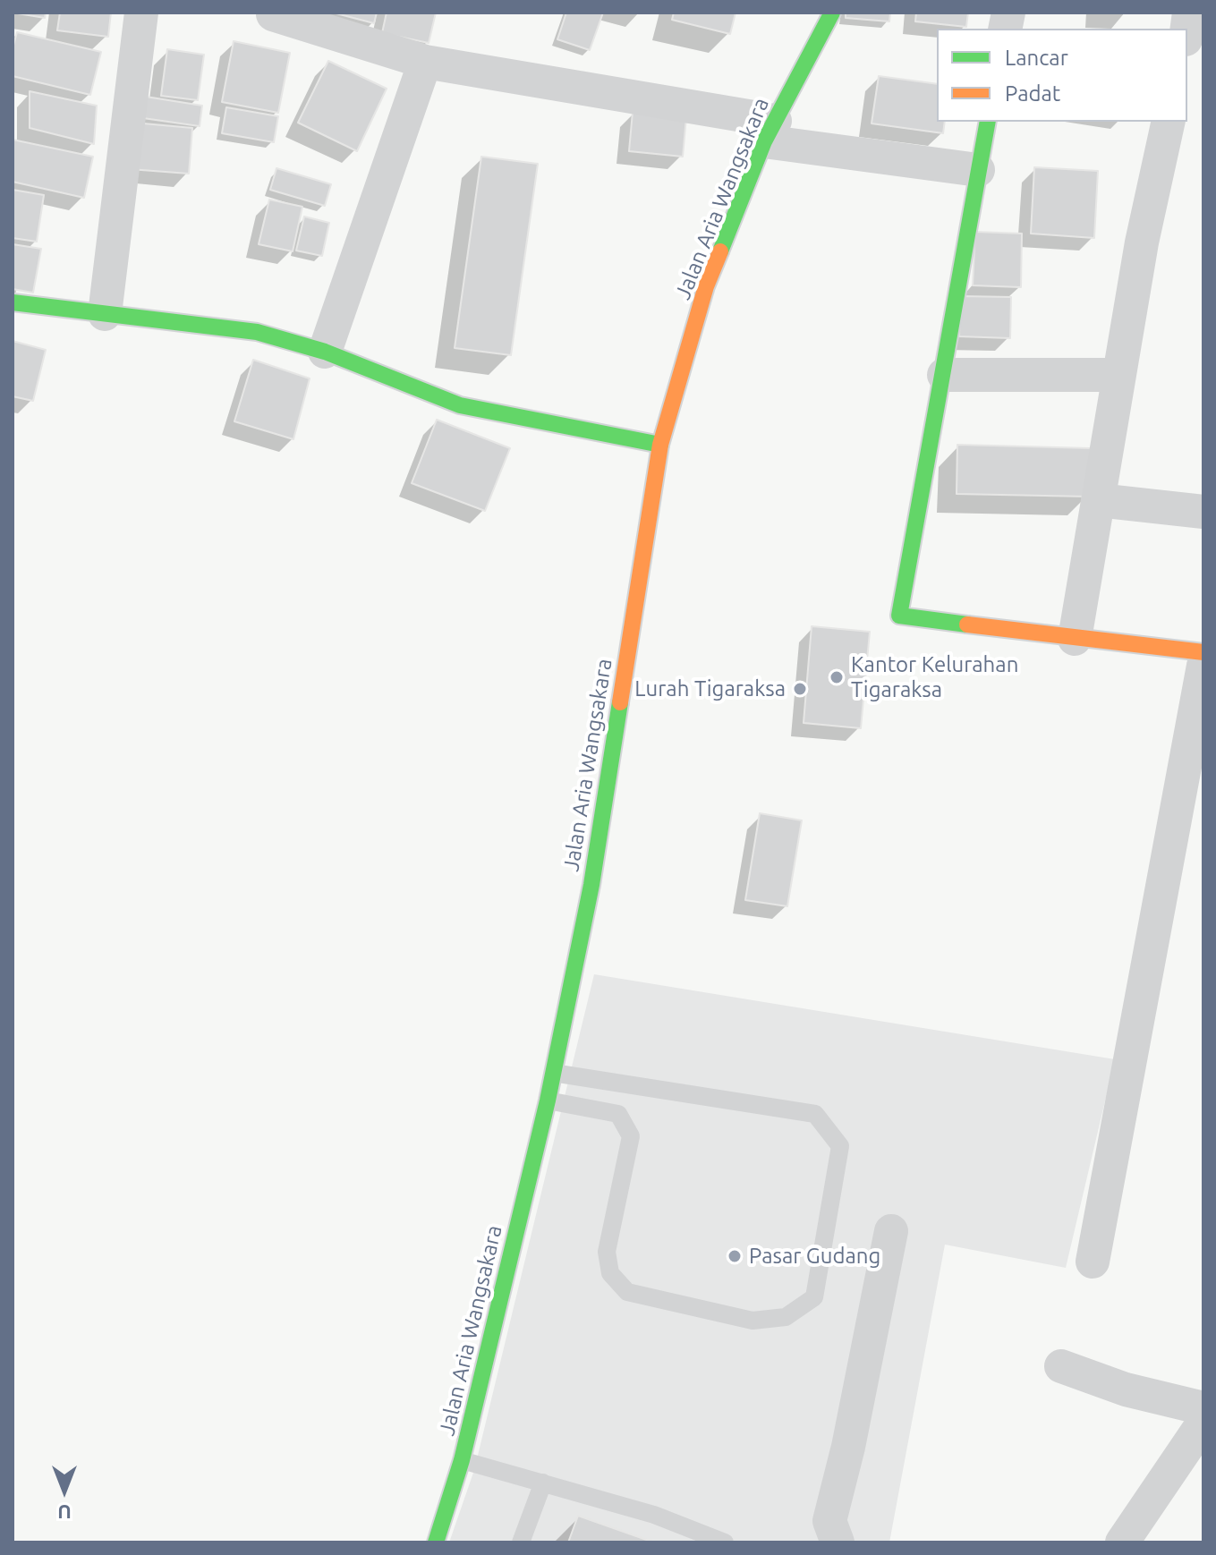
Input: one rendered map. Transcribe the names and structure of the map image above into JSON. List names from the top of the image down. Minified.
{"streets":{"street":["Jalan Aria Wangsakara"]},"places":["Kantor Kelurahan Tigaraksa","Lurah Tigaraksa","Pasar Gudang"],"legend":["Lancar","Padat"],"north":"bottom"}
